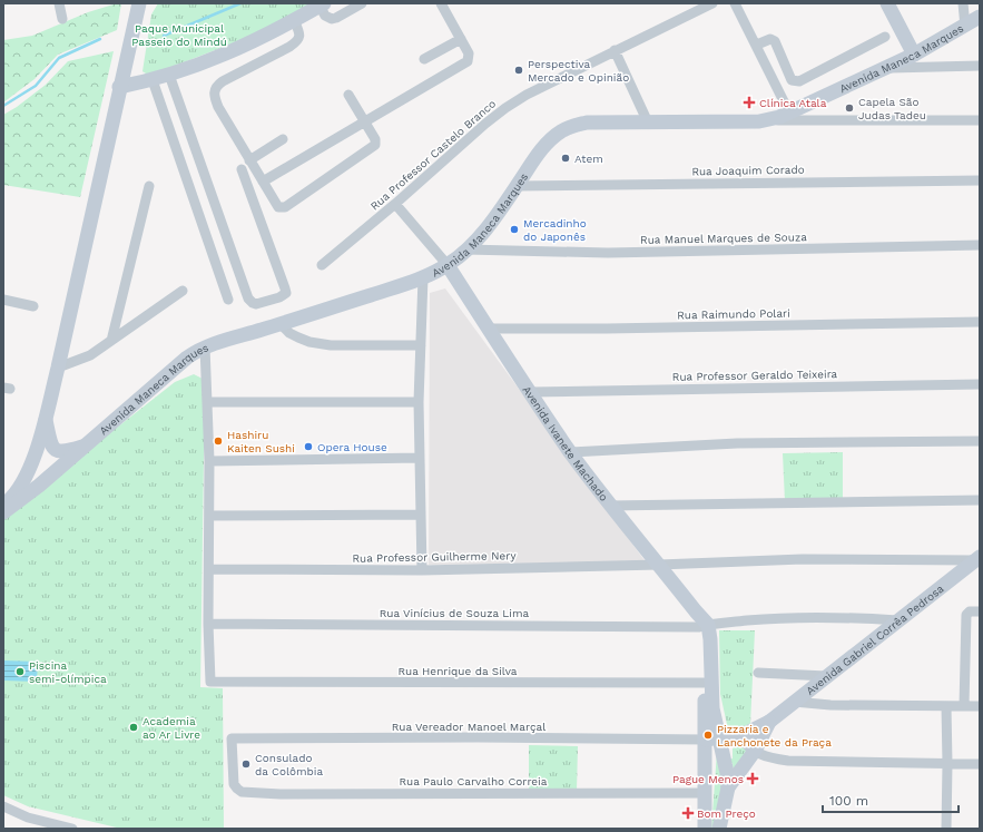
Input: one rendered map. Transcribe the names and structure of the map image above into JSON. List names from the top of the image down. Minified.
{"streets":{"main road":["Avenida Maneca Marques","Avenida Ivanete Machado","Avenida Gabriel Corrêa Pedrosa"],"street":["Rua Professor Castelo Branco","Rua Joaquim Corado","Rua Manuel Marques de Souza","Rua Raimundo Polari","Rua Professor Geraldo Teixeira","Rua Professor Guilherme Nery","Rua Vinícius de Souza Lima","Rua Henrique da Silva","Rua Vereador Manoel Marçal","Rua Paulo Carvalho Correia"]},"crossings":[["Avenida Maneca Marques","Rua Joaquim Corado"],["Avenida Maneca Marques","Rua Manuel Marques de Souza"],["Avenida Maneca Marques","Avenida Ivanete Machado"],["Rua Raimundo Polari","Avenida Ivanete Machado"],["Rua Professor Geraldo Teixeira","Avenida Ivanete Machado"],["Avenida Ivanete Machado","Rua Professor Guilherme Nery"],["Avenida Ivanete Machado","Rua Vinícius de Souza Lima"],["Avenida Ivanete Machado","Avenida Gabriel Corrêa Pedrosa"],["Avenida Ivanete Machado","Rua Henrique da Silva"],["Avenida Ivanete Machado","Rua Vereador Manoel Marçal"],["Avenida Ivanete Machado","Rua Paulo Carvalho Correia"],["Rua Professor Guilherme Nery","Avenida Gabriel Corrêa Pedrosa"],["Rua Vinícius de Souza Lima","Avenida Gabriel Corrêa Pedrosa"],["Rua Vinícius de Souza Lima","Rua Henrique da Silva"],["Avenida Gabriel Corrêa Pedrosa","Rua Vereador Manoel Marçal"],["Rua Vereador Manoel Marçal","Rua Paulo Carvalho Correia"]],"parks":["Paque Municipal Passeio do Mindú"],"places":{"other":["Perspectiva Mercado e Opinião","Capela São Judas Tadeu","Atem","Mercadinho do Japonês","Hashiru Kaiten Sushi","Opera House","Piscina semi-olímpica","Academia ao Ar Livre","Pizzaria e Lanchonete da Praça","Consulado da Colômbia"],"health":["Clínica Atala","Pague Menos","Bom Preço"]},"scale_bar":"100 m"}
